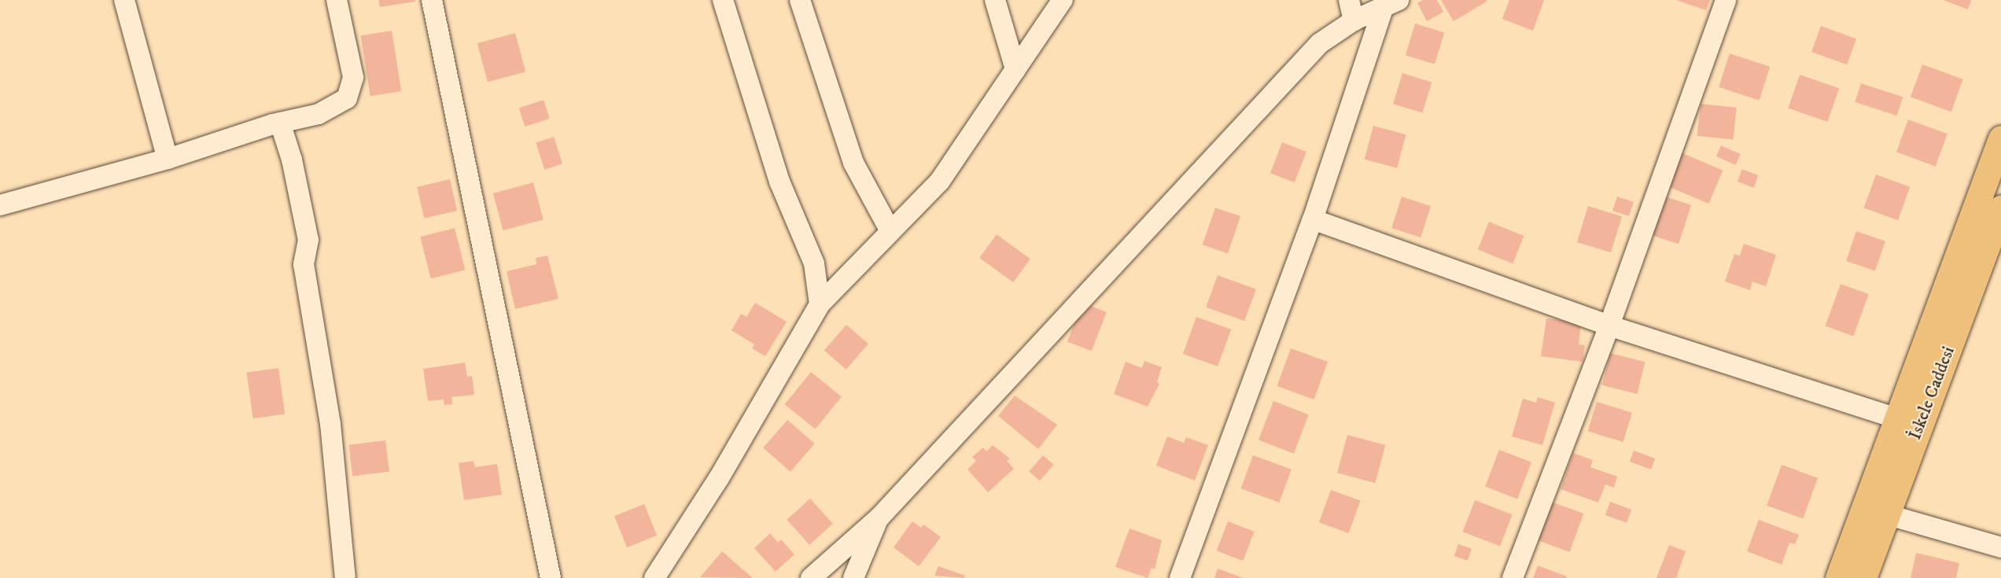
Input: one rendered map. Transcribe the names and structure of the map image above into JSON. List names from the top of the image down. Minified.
{"streets":{"main road":["İskele Caddesi"]}}
